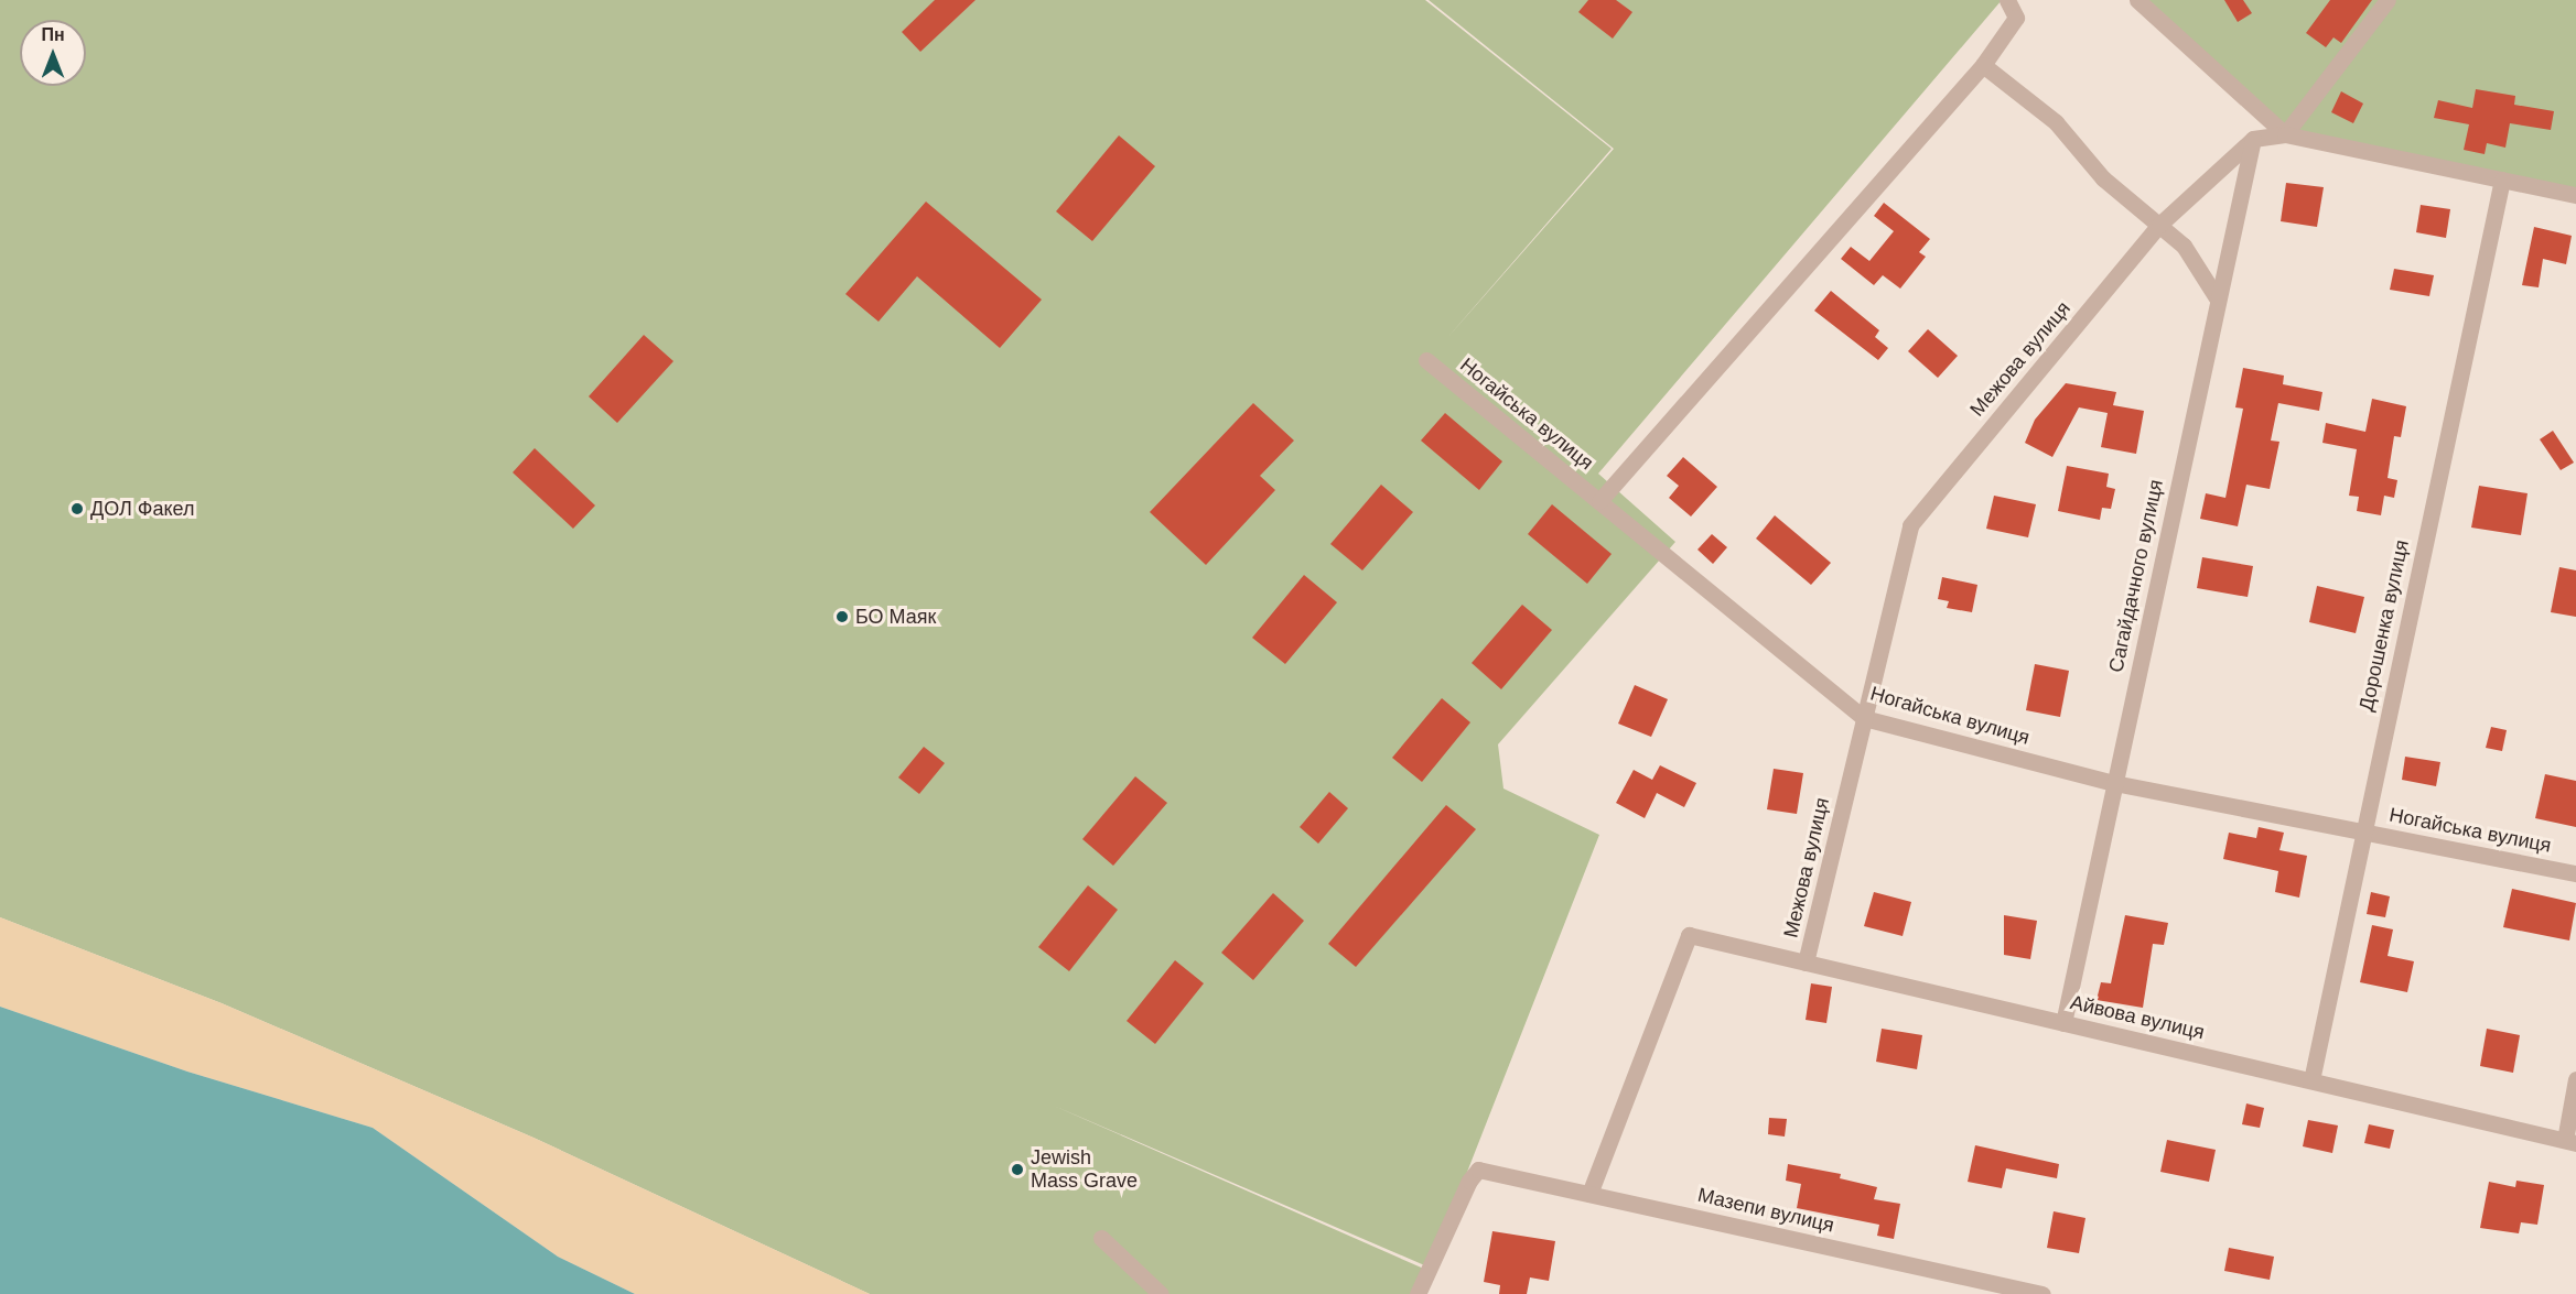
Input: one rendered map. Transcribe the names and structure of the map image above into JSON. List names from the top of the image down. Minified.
{"streets":{"street":["Межова вулиця","Ногайська вулиця","Сагайдачного вулиця","Дорошенка вулиця","Айвова вулиця","Мазепи вулиця"]},"crossings":[["Межова вулиця","Ногайська вулиця"],["Межова вулиця","Сагайдачного вулиця"],["Межова вулиця","Айвова вулиця"],["Ногайська вулиця","Сагайдачного вулиця"],["Ногайська вулиця","Дорошенка вулиця"],["Сагайдачного вулиця","Айвова вулиця"],["Дорошенка вулиця","Айвова вулиця"],["Айвова вулиця","Мазепи вулиця"]],"places":["ДОЛ Факел","БО Маяк","Jewish Mass Grave"],"north":"top"}
